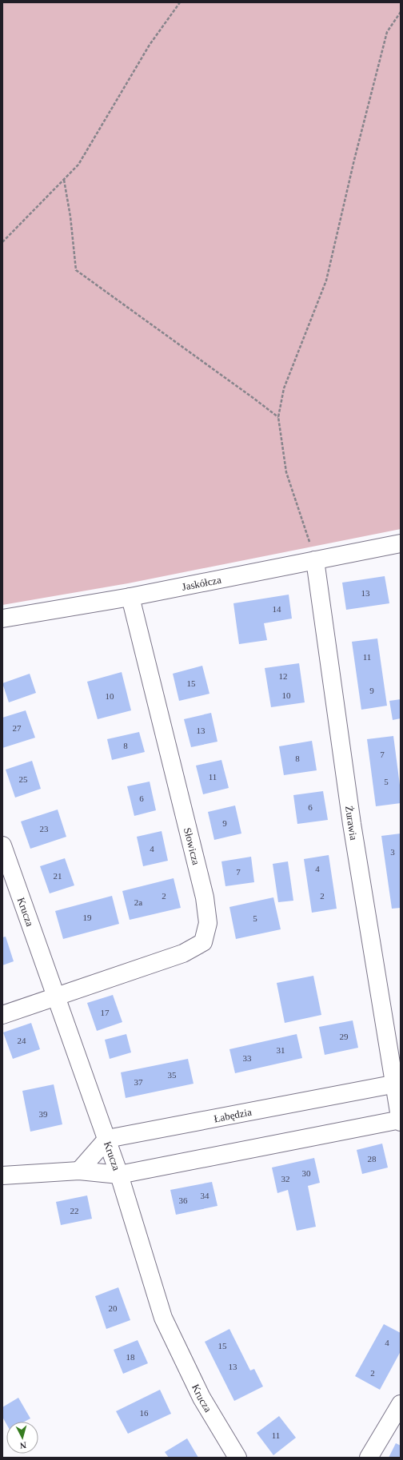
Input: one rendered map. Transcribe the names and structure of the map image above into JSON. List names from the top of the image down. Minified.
{"streets":{"street":["Jaskółcza","Żurawia","Słowicza","Krucza","Łabędzia"]},"crossings":[["Jaskółcza","Żurawia"],["Jaskółcza","Słowicza"],["Żurawia","Łabędzia"],["Słowicza","Krucza"],["Krucza","Łabędzia"]],"house_numbers":["13","14","11","12","15","9","10","10","27","13","8","7","8","11","25","5","6","6","9","23","4","3","4","7","21","2","2","2a","19","5","17","29","24","31","33","35","37","39","28","30","32","34","36","22","20","4","15","18","13","2","16","11"],"north":"bottom"}
